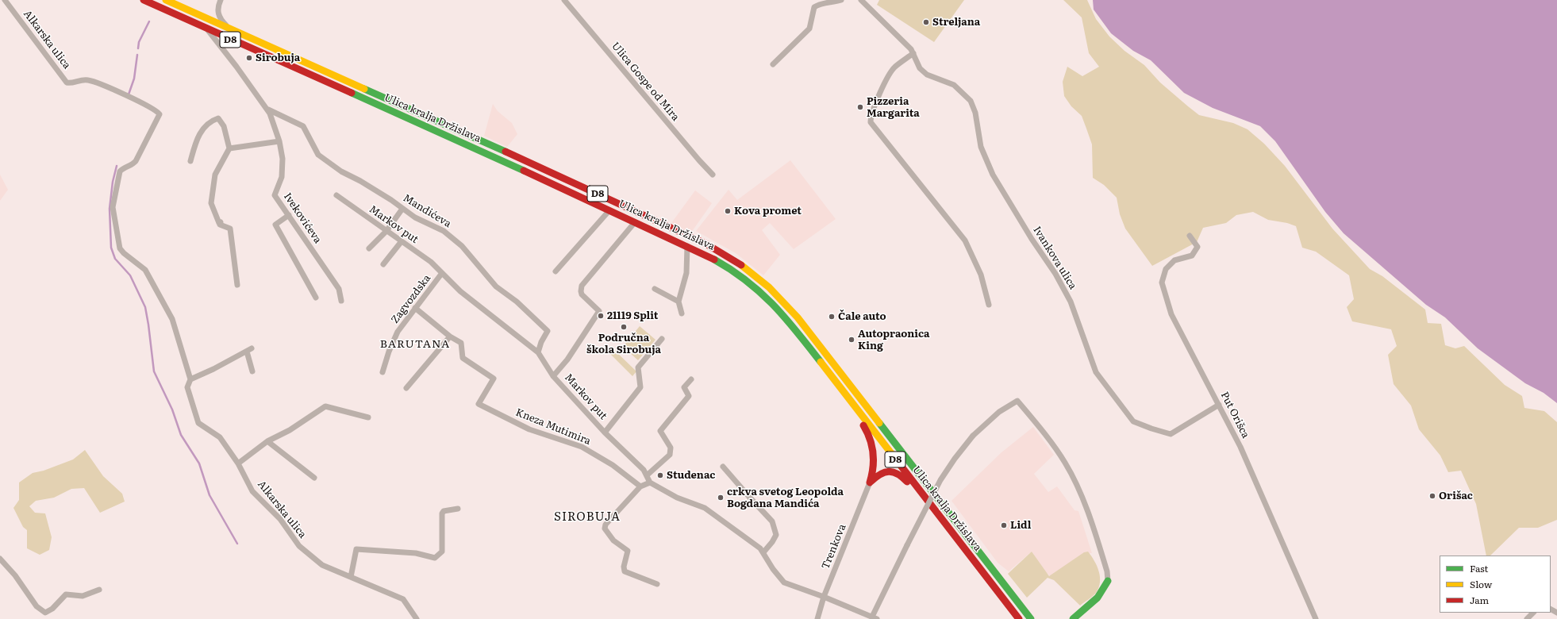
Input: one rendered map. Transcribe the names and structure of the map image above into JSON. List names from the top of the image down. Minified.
{"streets":{"highway":["D8","Ulica kralja Držislava"],"street":["Alkarska ulica","Ulica Gospe od Mira","Mandićeva","Ivekovićeva","Markov put","Ivankova ulica","Zagvozdska","Put Orišca","Kneza Mutimira","Trenkova"]},"crossings":[["Ulica kralja Držislava","Ivekovićeva"],["Mandićeva","Ivekovićeva"],["Mandićeva","Markov put"],["Markov put","Zagvozdska"],["Markov put","Trenkova"],["Ivankova ulica","Put Orišca"],["Zagvozdska","Kneza Mutimira"]],"districts":["BARUTANA","SIROBUJA"],"places":["Streljana","Sirobuja","Pizzeria Margarita","Kova promet","21119 Split","Čale auto","Područna škola Sirobuja","Autopraonica King","Studenac","Orišac","crkva svetog Leopolda Bogdana Mandića","Lidl"],"legend":["Fast","Slow","Jam"]}
